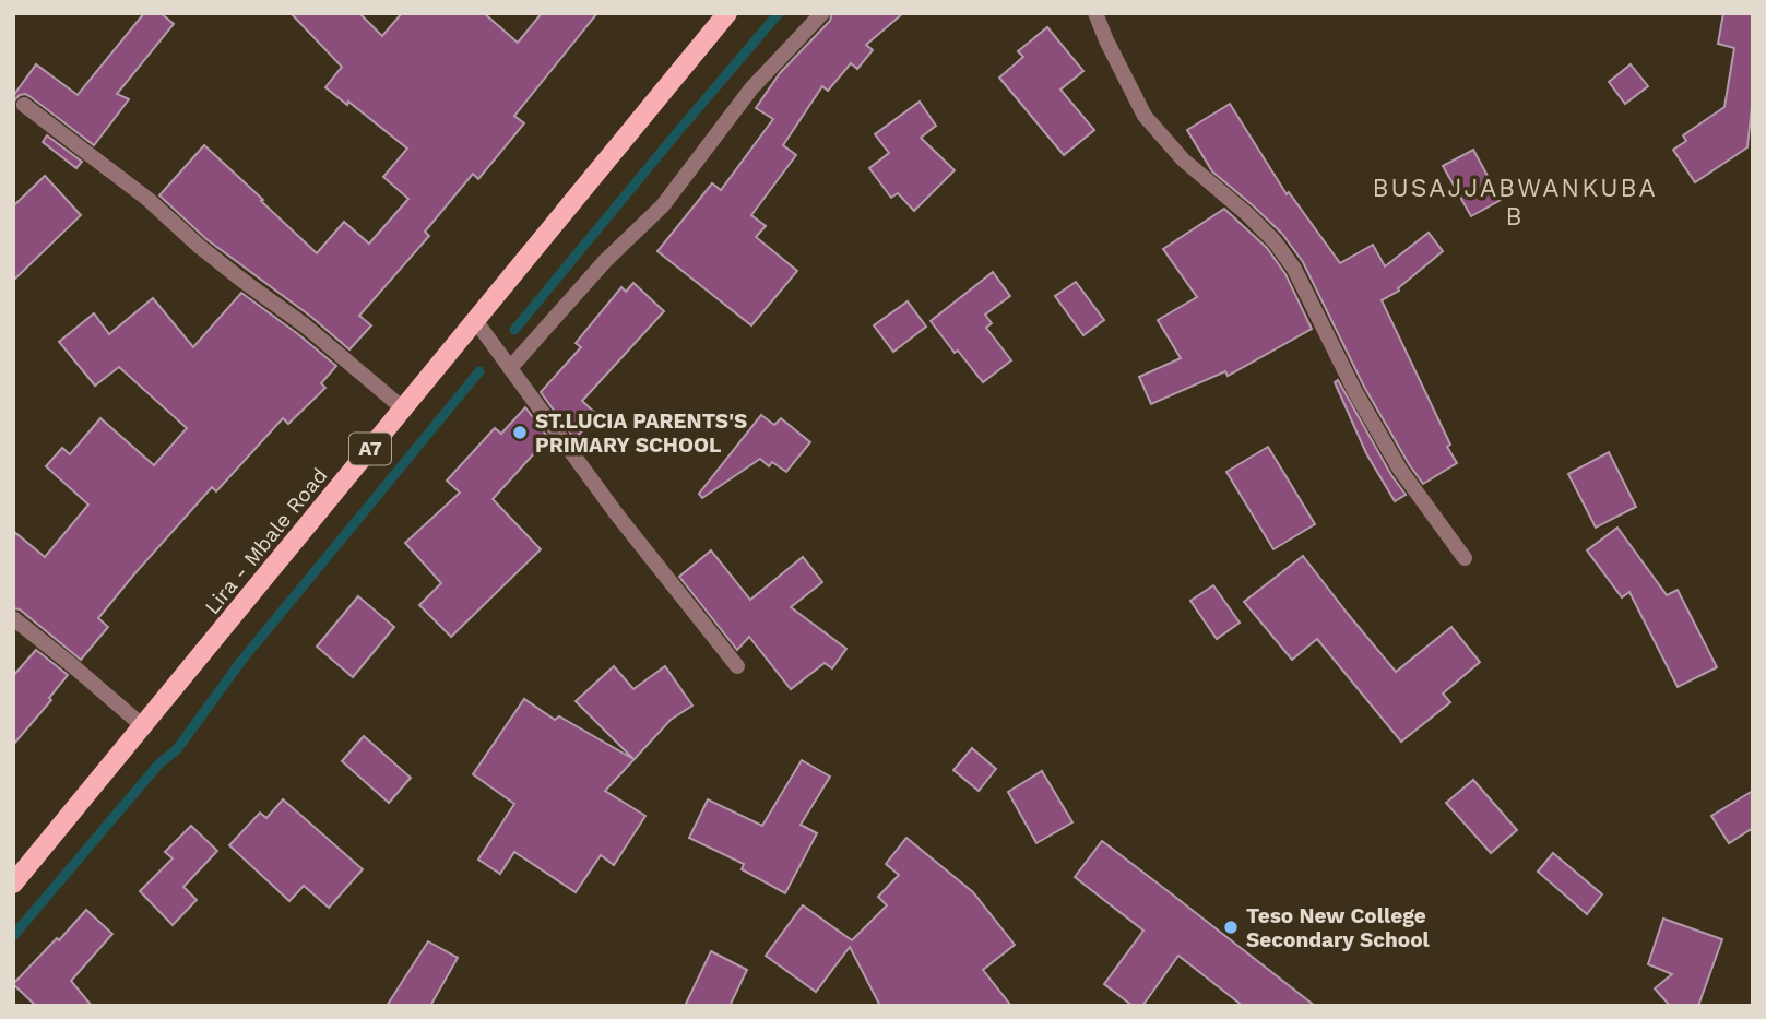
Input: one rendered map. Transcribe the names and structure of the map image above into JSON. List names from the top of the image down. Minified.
{"streets":{"main road":["A7","Lira - Mbale Road"]},"districts":["BUSAJJABWANKUBA B"],"places":["ST.LUCIA PARENTS'S PRIMARY SCHOOL","Teso New College Secondary School"]}
